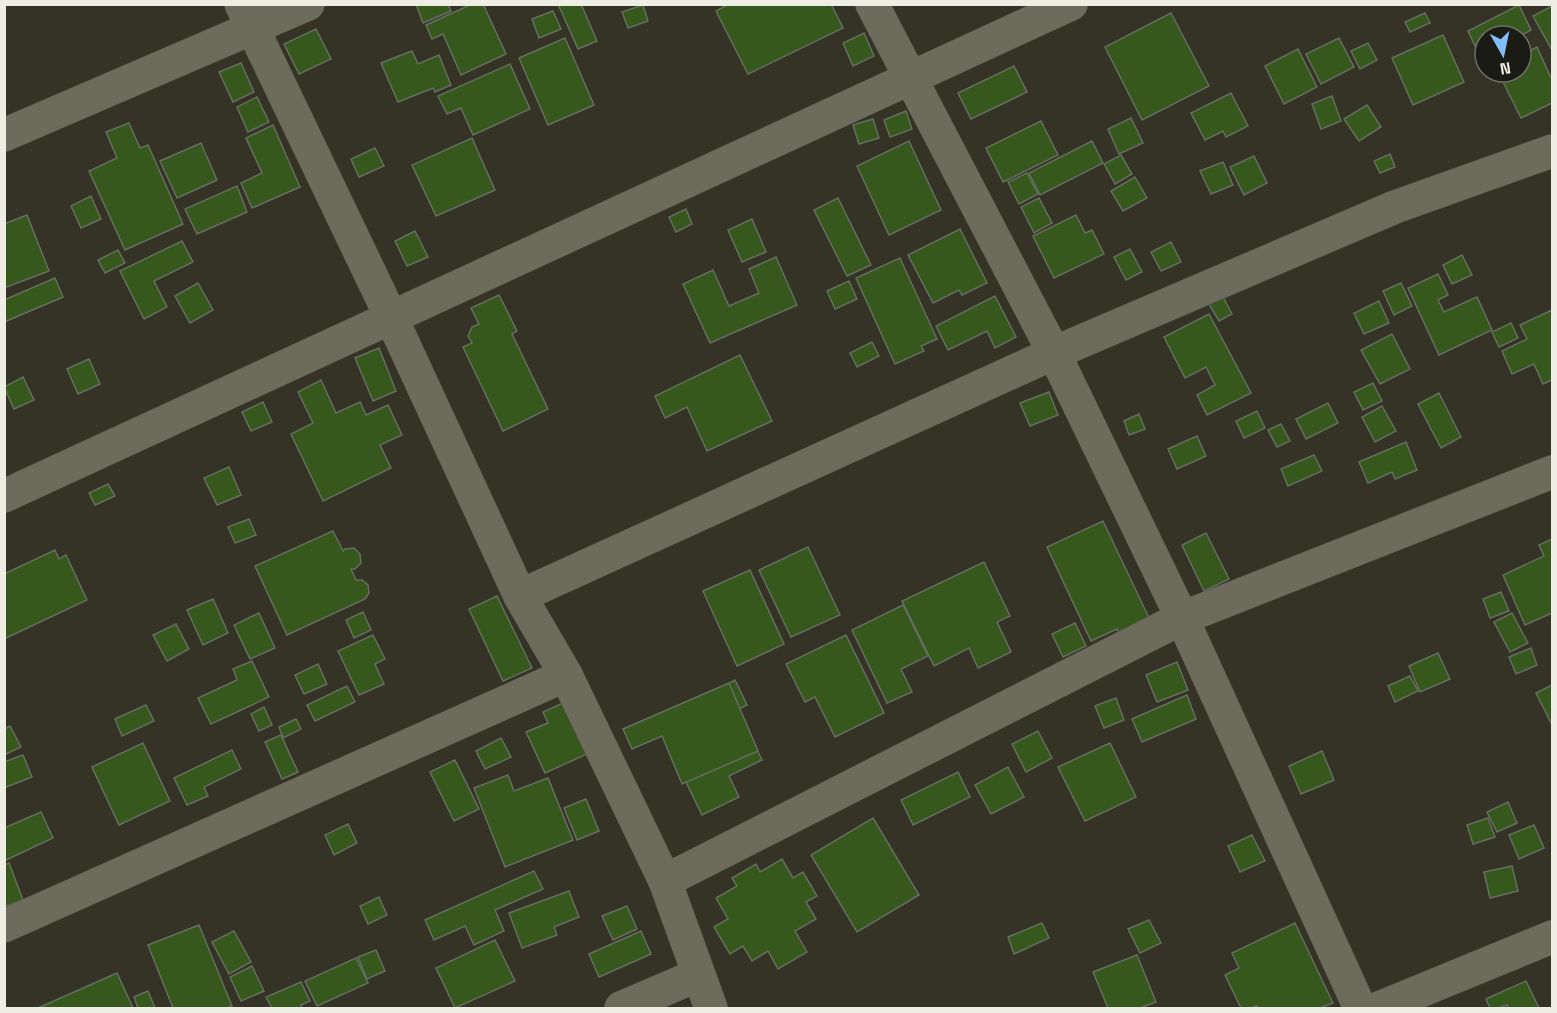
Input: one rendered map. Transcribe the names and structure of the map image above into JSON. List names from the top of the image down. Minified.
{"north":"bottom"}
